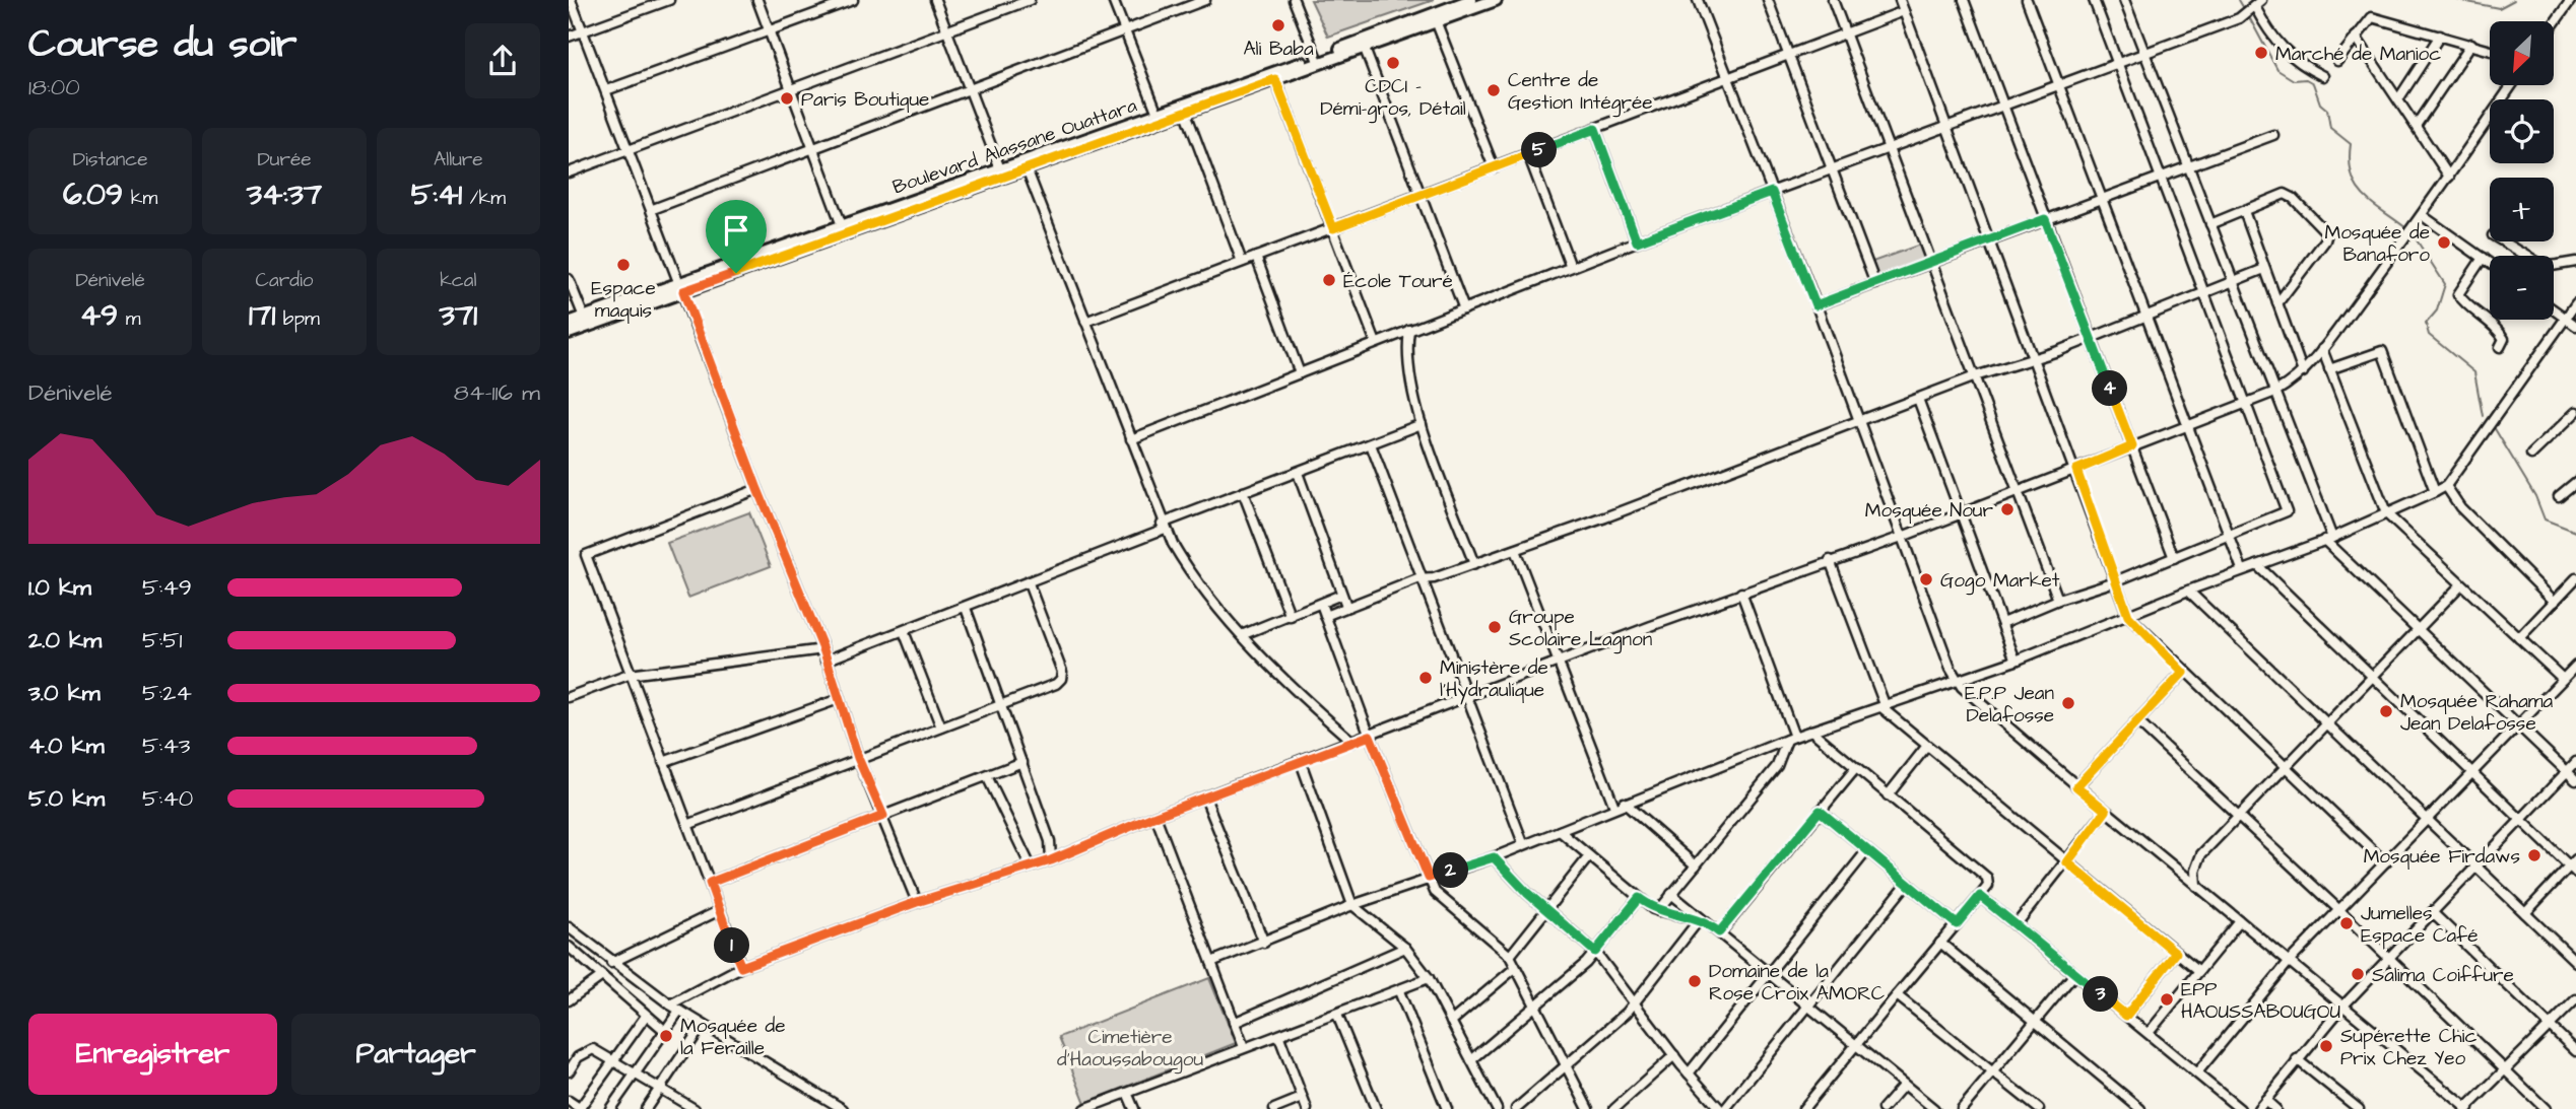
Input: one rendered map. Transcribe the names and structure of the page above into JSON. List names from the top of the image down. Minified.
{"streets":{"main road":["Boulevard Alassane Ouattara"]},"parks":["Cimetière d'Haoussabougou"],"places":["Ali Baba","Marché de Manioc","CDCI - Démi-gros, Détail","Centre de Gestion Intégrée","Paris Boutique","Mosquée de Banaforo","Espace maquis","École Touré","Mosquée Nour","Gogo Market","Groupe Scolaire Lagnon","Ministère de l'Hydraulique","E.P.P Jean Delafosse","Mosquée Rahama Jean Delafosse","Mosquée Firdaws","Jumelles Espace Café","Salima Coiffure","Domaine de la Rose Croix AMORC","EPP HAOUSSABOUGOU","Mosquée de la Feraille","Supérette Chic Prix Chez Yeo"],"north":"bottom left","page":{"heading":["Course du soir","18:00"],"map_buttons":["+","−"],"stats":[["Distance","6.09 km"],["Durée","34:37"],["Allure","5:41 /km"],["Dénivelé","49 m"],["Cardio","171 bpm"],["kcal","371"]],"pins":["5","4","2","1","3"],"chart":["Dénivelé","84–116 m"],"list":[{"name":"1.0 km","note":"5:49"},{"name":"2.0 km","note":"5:51"},{"name":"3.0 km","note":"5:24"},{"name":"4.0 km","note":"5:43"},{"name":"5.0 km","note":"5:40"}],"buttons":["Enregistrer","Partager"]}}
